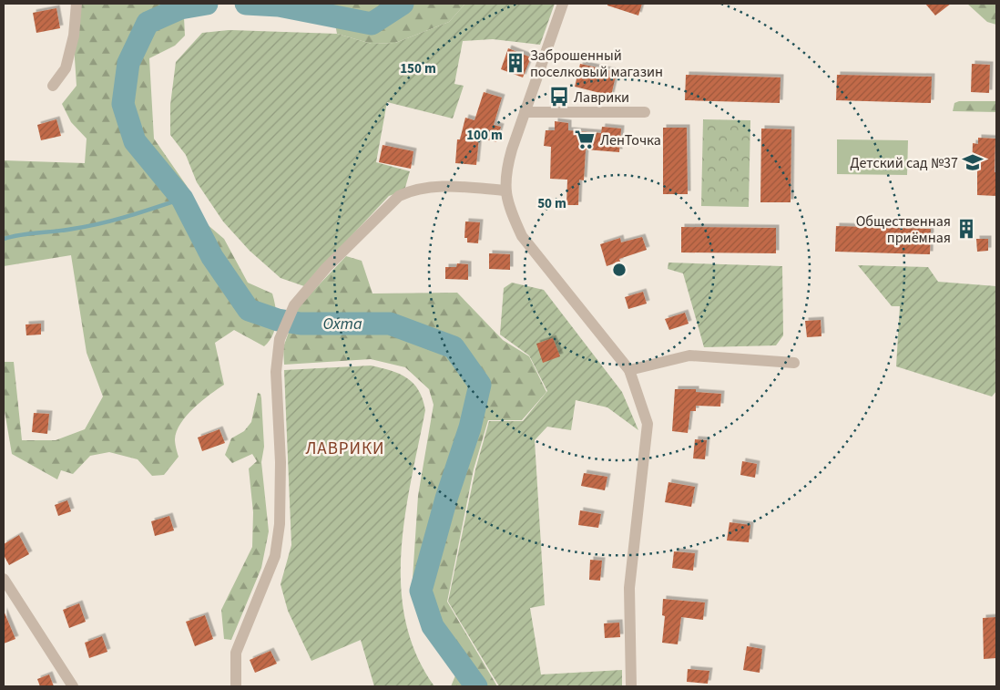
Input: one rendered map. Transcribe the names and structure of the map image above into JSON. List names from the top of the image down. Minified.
{"districts":["ЛАВРИКИ"],"water":["Охта"],"places":{"building":["Заброшенный поселковый магазин","Общественная приёмная"],"bus stop":["Лаврики"],"supermarket":["ЛенТочка"],"school or university":["Детский сад №37"]},"rings":["150 m","100 m","50 m"]}
